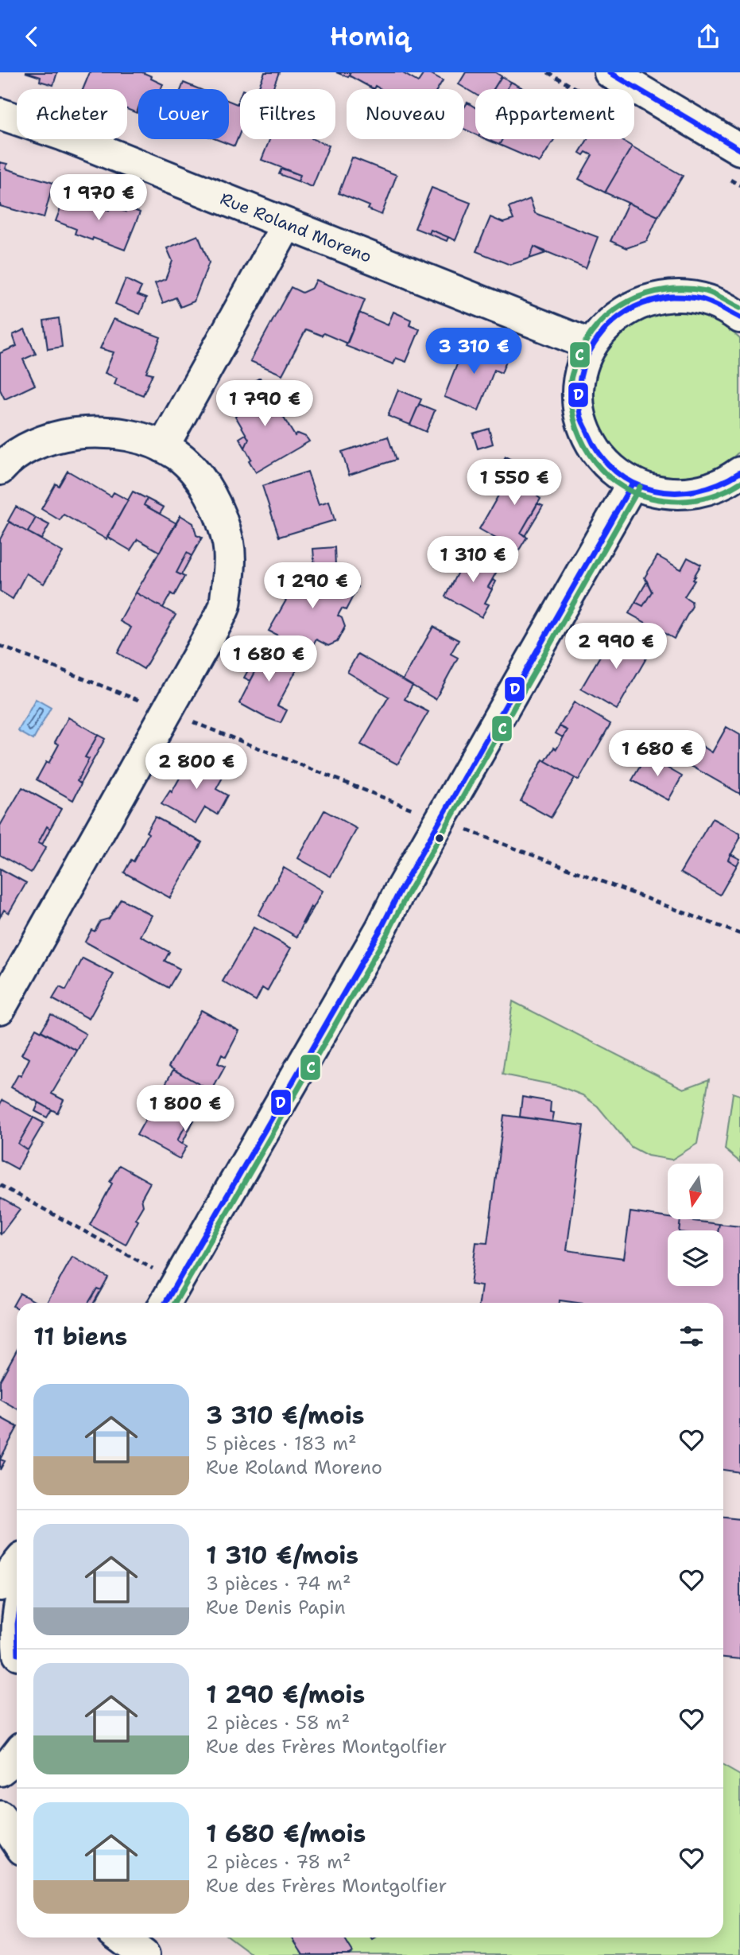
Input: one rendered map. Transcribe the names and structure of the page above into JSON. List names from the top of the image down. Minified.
{"streets":{"street":["Rue Roland Moreno"]},"lines":["transit line D","transit line C"],"north":"bottom","page":{"header":"Homiq","chip":["Acheter","Louer","Filtres","Nouveau","Appartement"],"price":["1 970 €","3 310 €","1 790 €","1 550 €","1 310 €","1 290 €","2 990 €","1 680 €","1 680 €","2 800 €","1 800 €"],"heading":"11 biens","list":[{"name":"3 310 €/mois","note":"5 pièces · 183 m² · Rue Roland Moreno"},{"name":"1 310 €/mois","note":"3 pièces · 74 m² · Rue Denis Papin"},{"name":"1 290 €/mois","note":"2 pièces · 58 m² · Rue des Frères Montgolfier"},{"name":"1 680 €/mois","note":"2 pièces · 78 m² · Rue des Frères Montgolfier"}]}}
